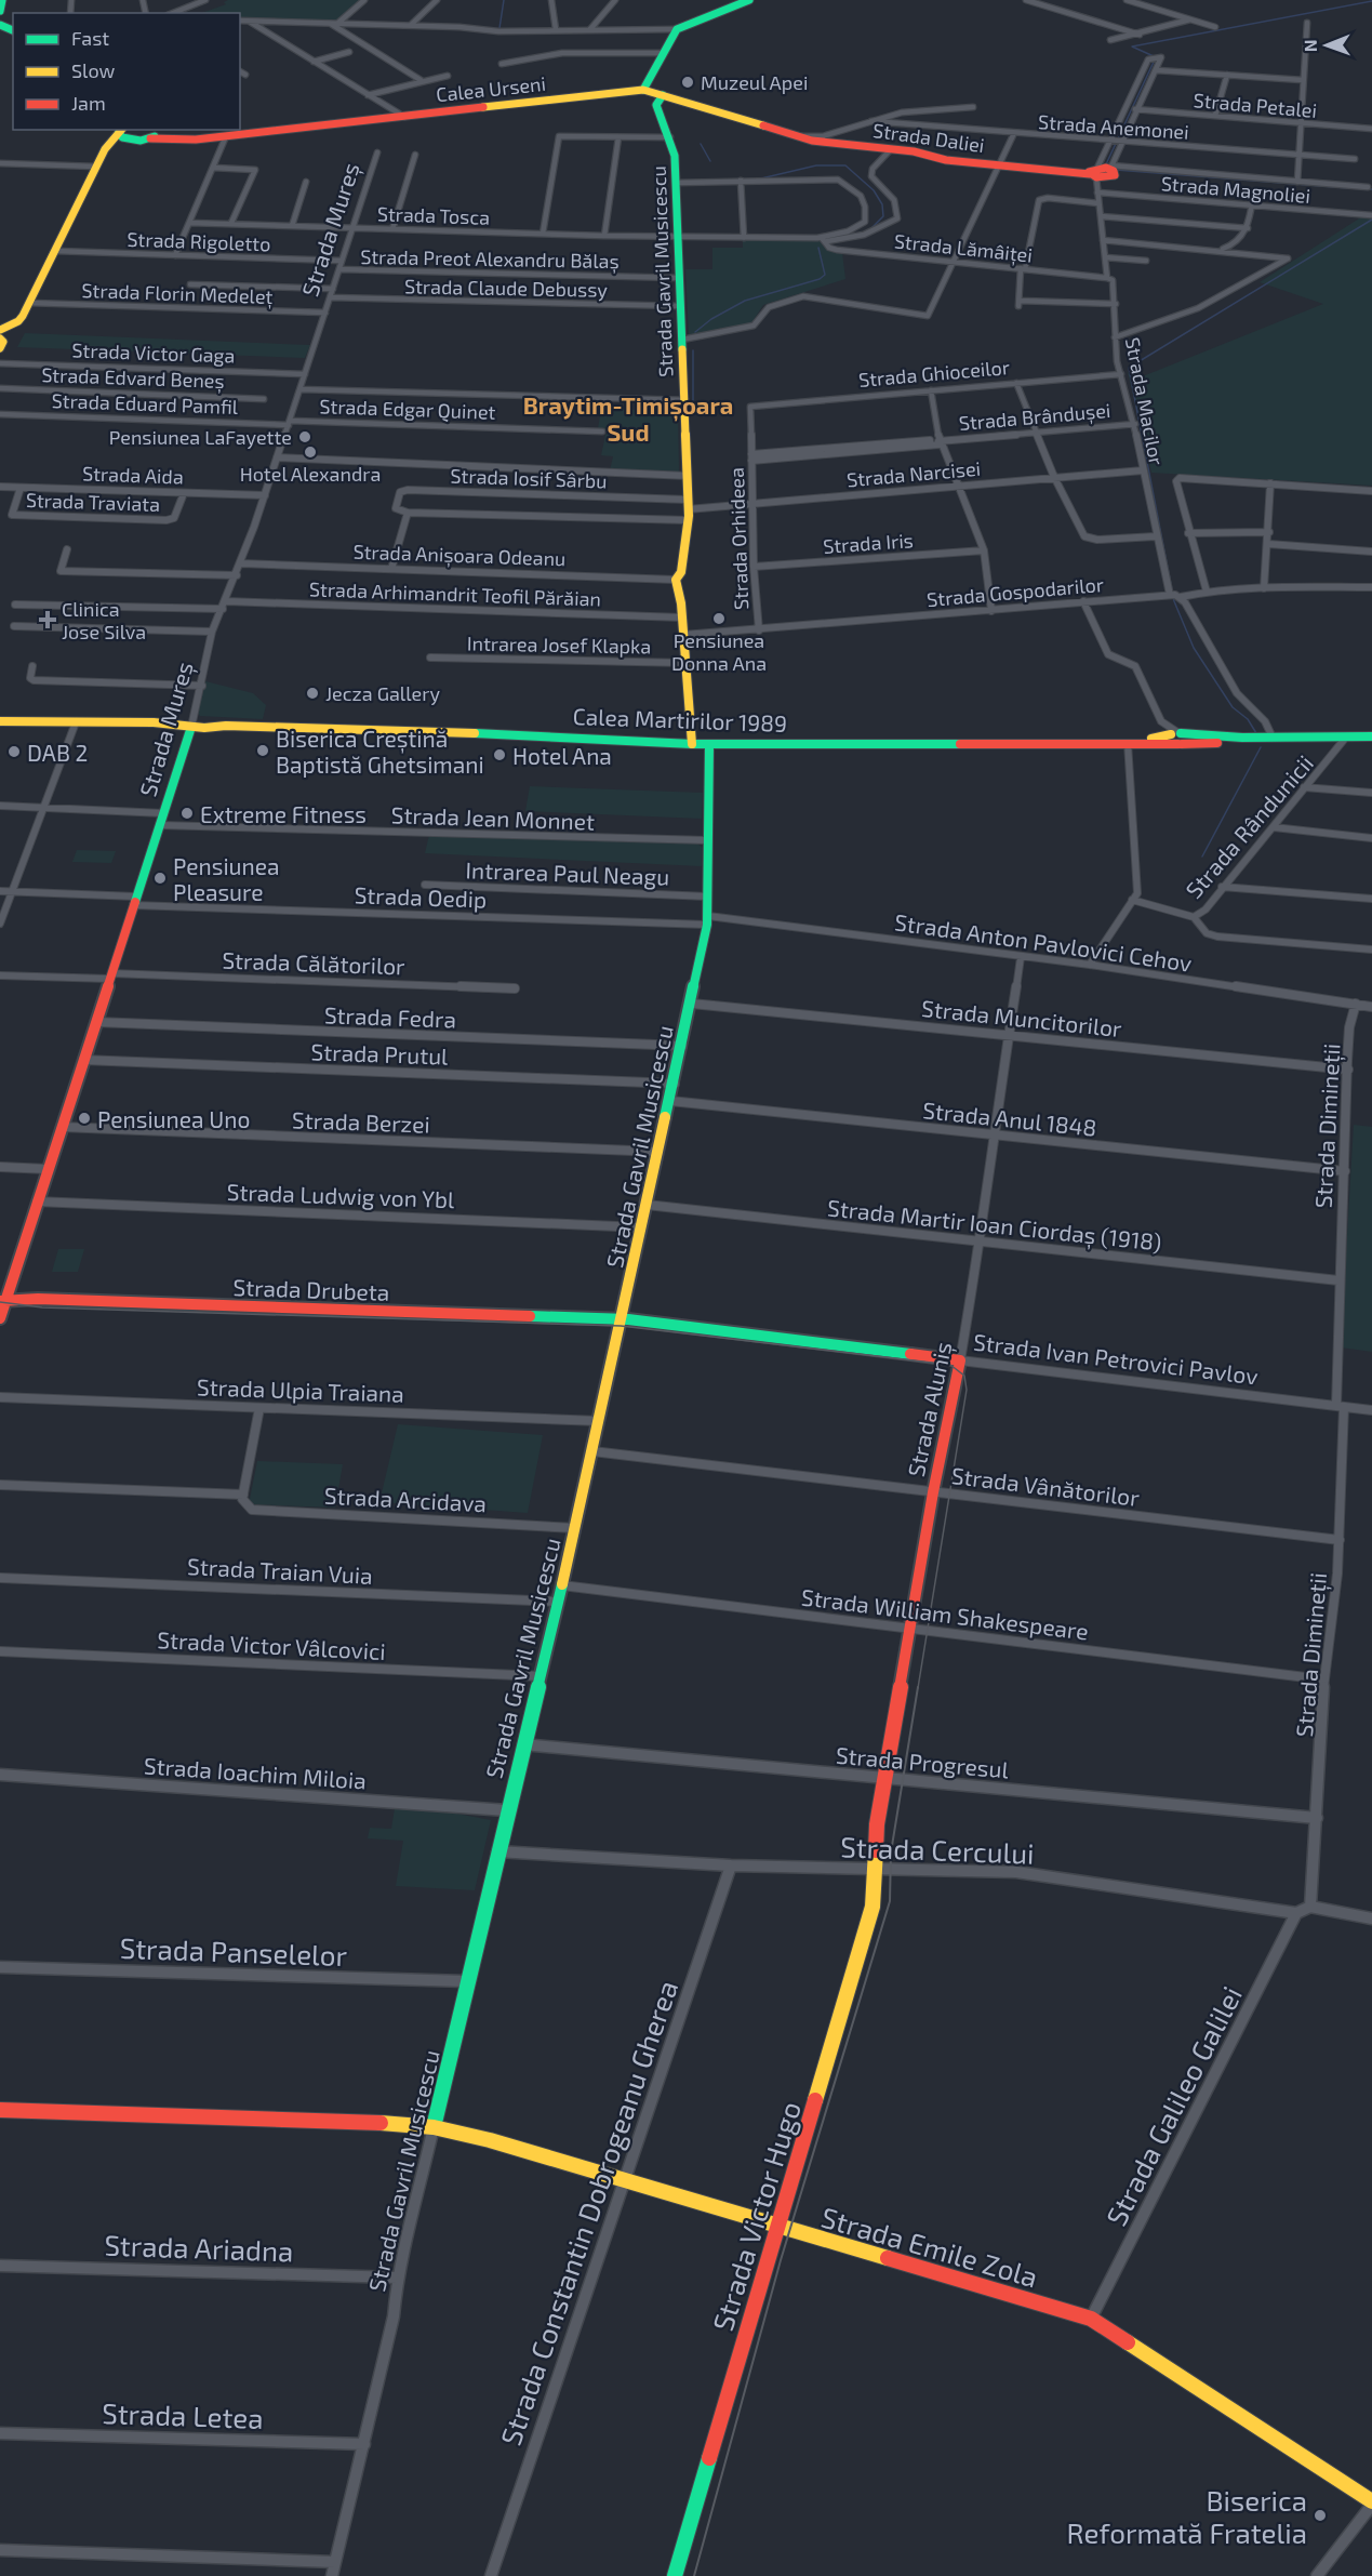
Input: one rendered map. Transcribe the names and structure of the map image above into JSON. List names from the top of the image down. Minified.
{"streets":{"street":["Calea Urseni","Strada Petalei","Strada Anemonei","Strada Daliei","Strada Magnoliei","Strada Tosca","Strada Mureș","Strada Rigoletto","Strada Lămâiței","Strada Preot Alexandru Bălaș","Strada Gavril Musicescu","Strada Claude Debussy","Strada Florin Medeleț","Strada Victor Gaga","Strada Ghioceilor","Strada Edvard Beneș","Strada Macilor","Strada Eduard Pamfil","Strada Edgar Quinet","Strada Brândușei","Strada Narcisei","Strada Aida","Strada Iosif Sârbu","Strada Traviata","Strada Orhideea","Strada Iris","Strada Anișoara Odeanu","Strada Gospodarilor","Strada Arhimandrit Teofil Părăian","Intrarea Josef Klapka","Calea Martirilor 1989","Strada Jean Monnet","Strada Rândunicii","Intrarea Paul Neagu","Strada Oedip","Strada Anton Pavlovici Cehov","Strada Călătorilor","Strada Fedra","Strada Muncitorilor","Strada Prutul","Strada Anul 1848","Strada Berzei","Strada Dimineții","Strada Ludwig von Ybl","Strada Martir Ioan Ciordaș (1918)","Strada Drubeta","Strada Ivan Petrovici Pavlov","Strada Ulpia Traiana","Strada Aluniș","Strada Vânătorilor","Strada Arcidava","Strada Traian Vuia","Strada William Shakespeare","Strada Victor Vâlcovici","Strada Progresul","Strada Ioachim Miloia","Strada Cercului","Strada Panselelor","Strada Galileo Galilei","Strada Constantin Dobrogeanu Gherea","Strada Victor Hugo","Strada Emile Zola","Strada Ariadna","Strada Letea"]},"crossings":[["Calea Urseni","Strada Daliei"],["Calea Urseni","Strada Gavril Musicescu"],["Strada Daliei","Strada Gavril Musicescu"],["Strada Daliei","Strada Macilor"],["Strada Magnoliei","Strada Macilor"],["Strada Tosca","Strada Mureș"],["Strada Tosca","Strada Lămâiței"],["Strada Tosca","Strada Gavril Musicescu"],["Strada Mureș","Strada Rigoletto"],["Strada Mureș","Strada Preot Alexandru Bălaș"],["Strada Mureș","Strada Claude Debussy"],["Strada Mureș","Strada Florin Medeleț"],["Strada Mureș","Strada Victor Gaga"],["Strada Mureș","Strada Eduard Pamfil"],["Strada Mureș","Strada Edgar Quinet"],["Strada Mureș","Strada Aida"],["Strada Mureș","Strada Anișoara Odeanu"],["Strada Mureș","Strada Arhimandrit Teofil Părăian"],["Strada Mureș","Calea Martirilor 1989"],["Strada Mureș","Strada Jean Monnet"],["Strada Mureș","Strada Oedip"],["Strada Mureș","Strada Călătorilor"],["Strada Mureș","Strada Fedra"],["Strada Mureș","Strada Prutul"],["Strada Mureș","Strada Berzei"],["Strada Mureș","Strada Ludwig von Ybl"],["Strada Mureș","Strada Drubeta"],["Strada Lămâiței","Strada Macilor"],["Strada Preot Alexandru Bălaș","Strada Gavril Musicescu"],["Strada Gavril Musicescu","Strada Claude Debussy"],["Strada Gavril Musicescu","Strada Narcisei"],["Strada Gavril Musicescu","Strada Iosif Sârbu"],["Strada Gavril Musicescu","Strada Anișoara Odeanu"],["Strada Gavril Musicescu","Strada Gospodarilor"],["Strada Gavril Musicescu","Strada Arhimandrit Teofil Părăian"],["Strada Gavril Musicescu","Intrarea Josef Klapka"],["Strada Gavril Musicescu","Calea Martirilor 1989"],["Strada Gavril Musicescu","Strada Jean Monnet"],["Strada Gavril Musicescu","Intrarea Paul Neagu"],["Strada Gavril Musicescu","Strada Oedip"],["Strada Gavril Musicescu","Strada Anton Pavlovici Cehov"],["Strada Gavril Musicescu","Strada Fedra"],["Strada Gavril Musicescu","Strada Muncitorilor"],["Strada Gavril Musicescu","Strada Prutul"],["Strada Gavril Musicescu","Strada Anul 1848"],["Strada Gavril Musicescu","Strada Berzei"],["Strada Gavril Musicescu","Strada Ludwig von Ybl"],["Strada Gavril Musicescu","Strada Martir Ioan Ciordaș (1918)"],["Strada Gavril Musicescu","Strada Drubeta"],["Strada Gavril Musicescu","Strada Ivan Petrovici Pavlov"],["Strada Gavril Musicescu","Strada Ulpia Traiana"],["Strada Gavril Musicescu","Strada Vânătorilor"],["Strada Gavril Musicescu","Strada Arcidava"],["Strada Gavril Musicescu","Strada Traian Vuia"],["Strada Gavril Musicescu","Strada William Shakespeare"],["Strada Gavril Musicescu","Strada Victor Vâlcovici"],["Strada Gavril Musicescu","Strada Progresul"],["Strada Gavril Musicescu","Strada Ioachim Miloia"],["Strada Gavril Musicescu","Strada Cercului"],["Strada Gavril Musicescu","Strada Panselelor"],["Strada Gavril Musicescu","Strada Emile Zola"],["Strada Gavril Musicescu","Strada Ariadna"],["Strada Gavril Musicescu","Strada Letea"],["Strada Ghioceilor","Strada Macilor"],["Strada Ghioceilor","Strada Orhideea"],["Strada Macilor","Strada Brândușei"],["Strada Macilor","Strada Narcisei"],["Strada Macilor","Strada Gospodarilor"],["Strada Eduard Pamfil","Strada Edgar Quinet"],["Strada Brândușei","Strada Orhideea"],["Strada Narcisei","Strada Iosif Sârbu"],["Strada Narcisei","Strada Orhideea"],["Strada Aida","Strada Traviata"],["Strada Orhideea","Strada Iris"],["Strada Orhideea","Strada Gospodarilor"],["Strada Oedip","Strada Anton Pavlovici Cehov"],["Strada Anton Pavlovici Cehov","Strada Dimineții"],["Strada Anton Pavlovici Cehov","Strada Aluniș"],["Strada Muncitorilor","Strada Dimineții"],["Strada Muncitorilor","Strada Aluniș"],["Strada Anul 1848","Strada Dimineții"],["Strada Anul 1848","Strada Aluniș"],["Strada Dimineții","Strada Martir Ioan Ciordaș (1918)"],["Strada Dimineții","Strada Ivan Petrovici Pavlov"],["Strada Dimineții","Strada Vânătorilor"],["Strada Dimineții","Strada William Shakespeare"],["Strada Dimineții","Strada Progresul"],["Strada Martir Ioan Ciordaș (1918)","Strada Aluniș"],["Strada Drubeta","Strada Ivan Petrovici Pavlov"],["Strada Ivan Petrovici Pavlov","Strada Aluniș"],["Strada Aluniș","Strada Vânătorilor"],["Strada Aluniș","Strada William Shakespeare"],["Strada Aluniș","Strada Progresul"],["Strada Aluniș","Strada Cercului"],["Strada Aluniș","Strada Victor Hugo"],["Strada Cercului","Strada Galileo Galilei"],["Strada Cercului","Strada Constantin Dobrogeanu Gherea"],["Strada Cercului","Strada Victor Hugo"],["Strada Galileo Galilei","Strada Emile Zola"],["Strada Constantin Dobrogeanu Gherea","Strada Emile Zola"],["Strada Victor Hugo","Strada Emile Zola"]],"districts":["Braytim-Timișoara Sud"],"places":{"other":["Muzeul Apei","Pensiunea LaFayette","Hotel Alexandra","Pensiunea Donna Ana","Jecza Gallery","Biserica Creștină Baptistă Ghetsimani","DAB 2","Hotel Ana","Extreme Fitness","Pensiunea Pleasure","Pensiunea Uno","Biserica Reformată Fratelia"],"health":["Clinica Jose Silva"]},"legend":["Fast","Slow","Jam"],"north":"left"}
